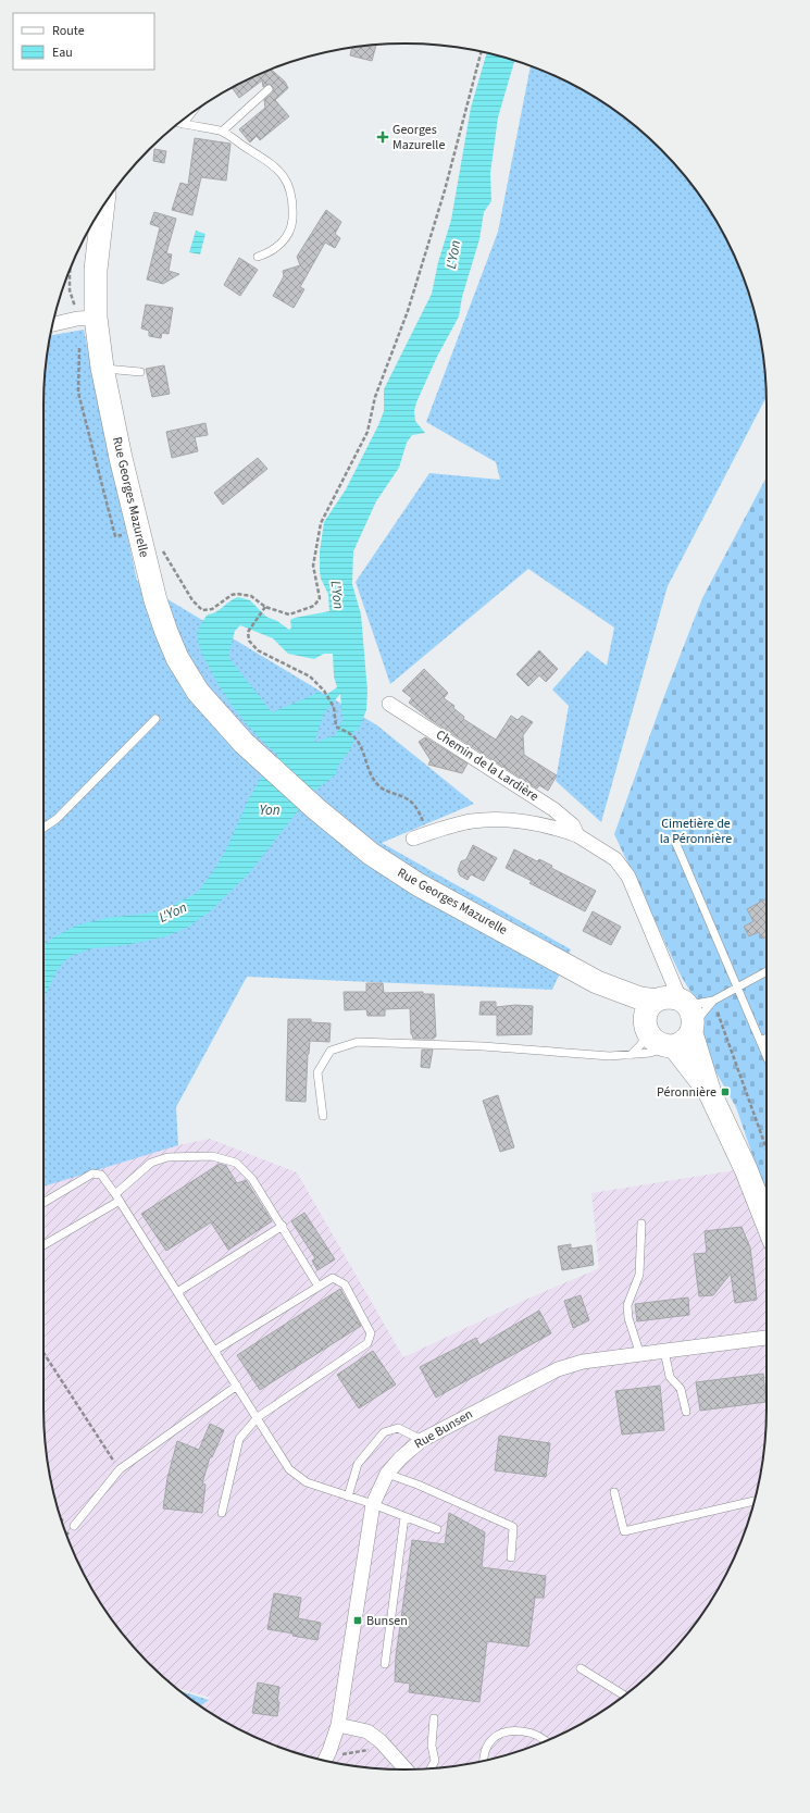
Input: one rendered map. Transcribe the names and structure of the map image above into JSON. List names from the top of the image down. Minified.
{"streets":{"main road":["Rue Georges Mazurelle"],"street":["Chemin de la Lardière","Rue Bunsen"]},"water":["L'Yon","Yon"],"parks":["Cimetière de la Péronnière"],"places":{"health":["Georges Mazurelle"],"transit":["Péronnière","Bunsen"]},"legend":["Route","Eau"]}
